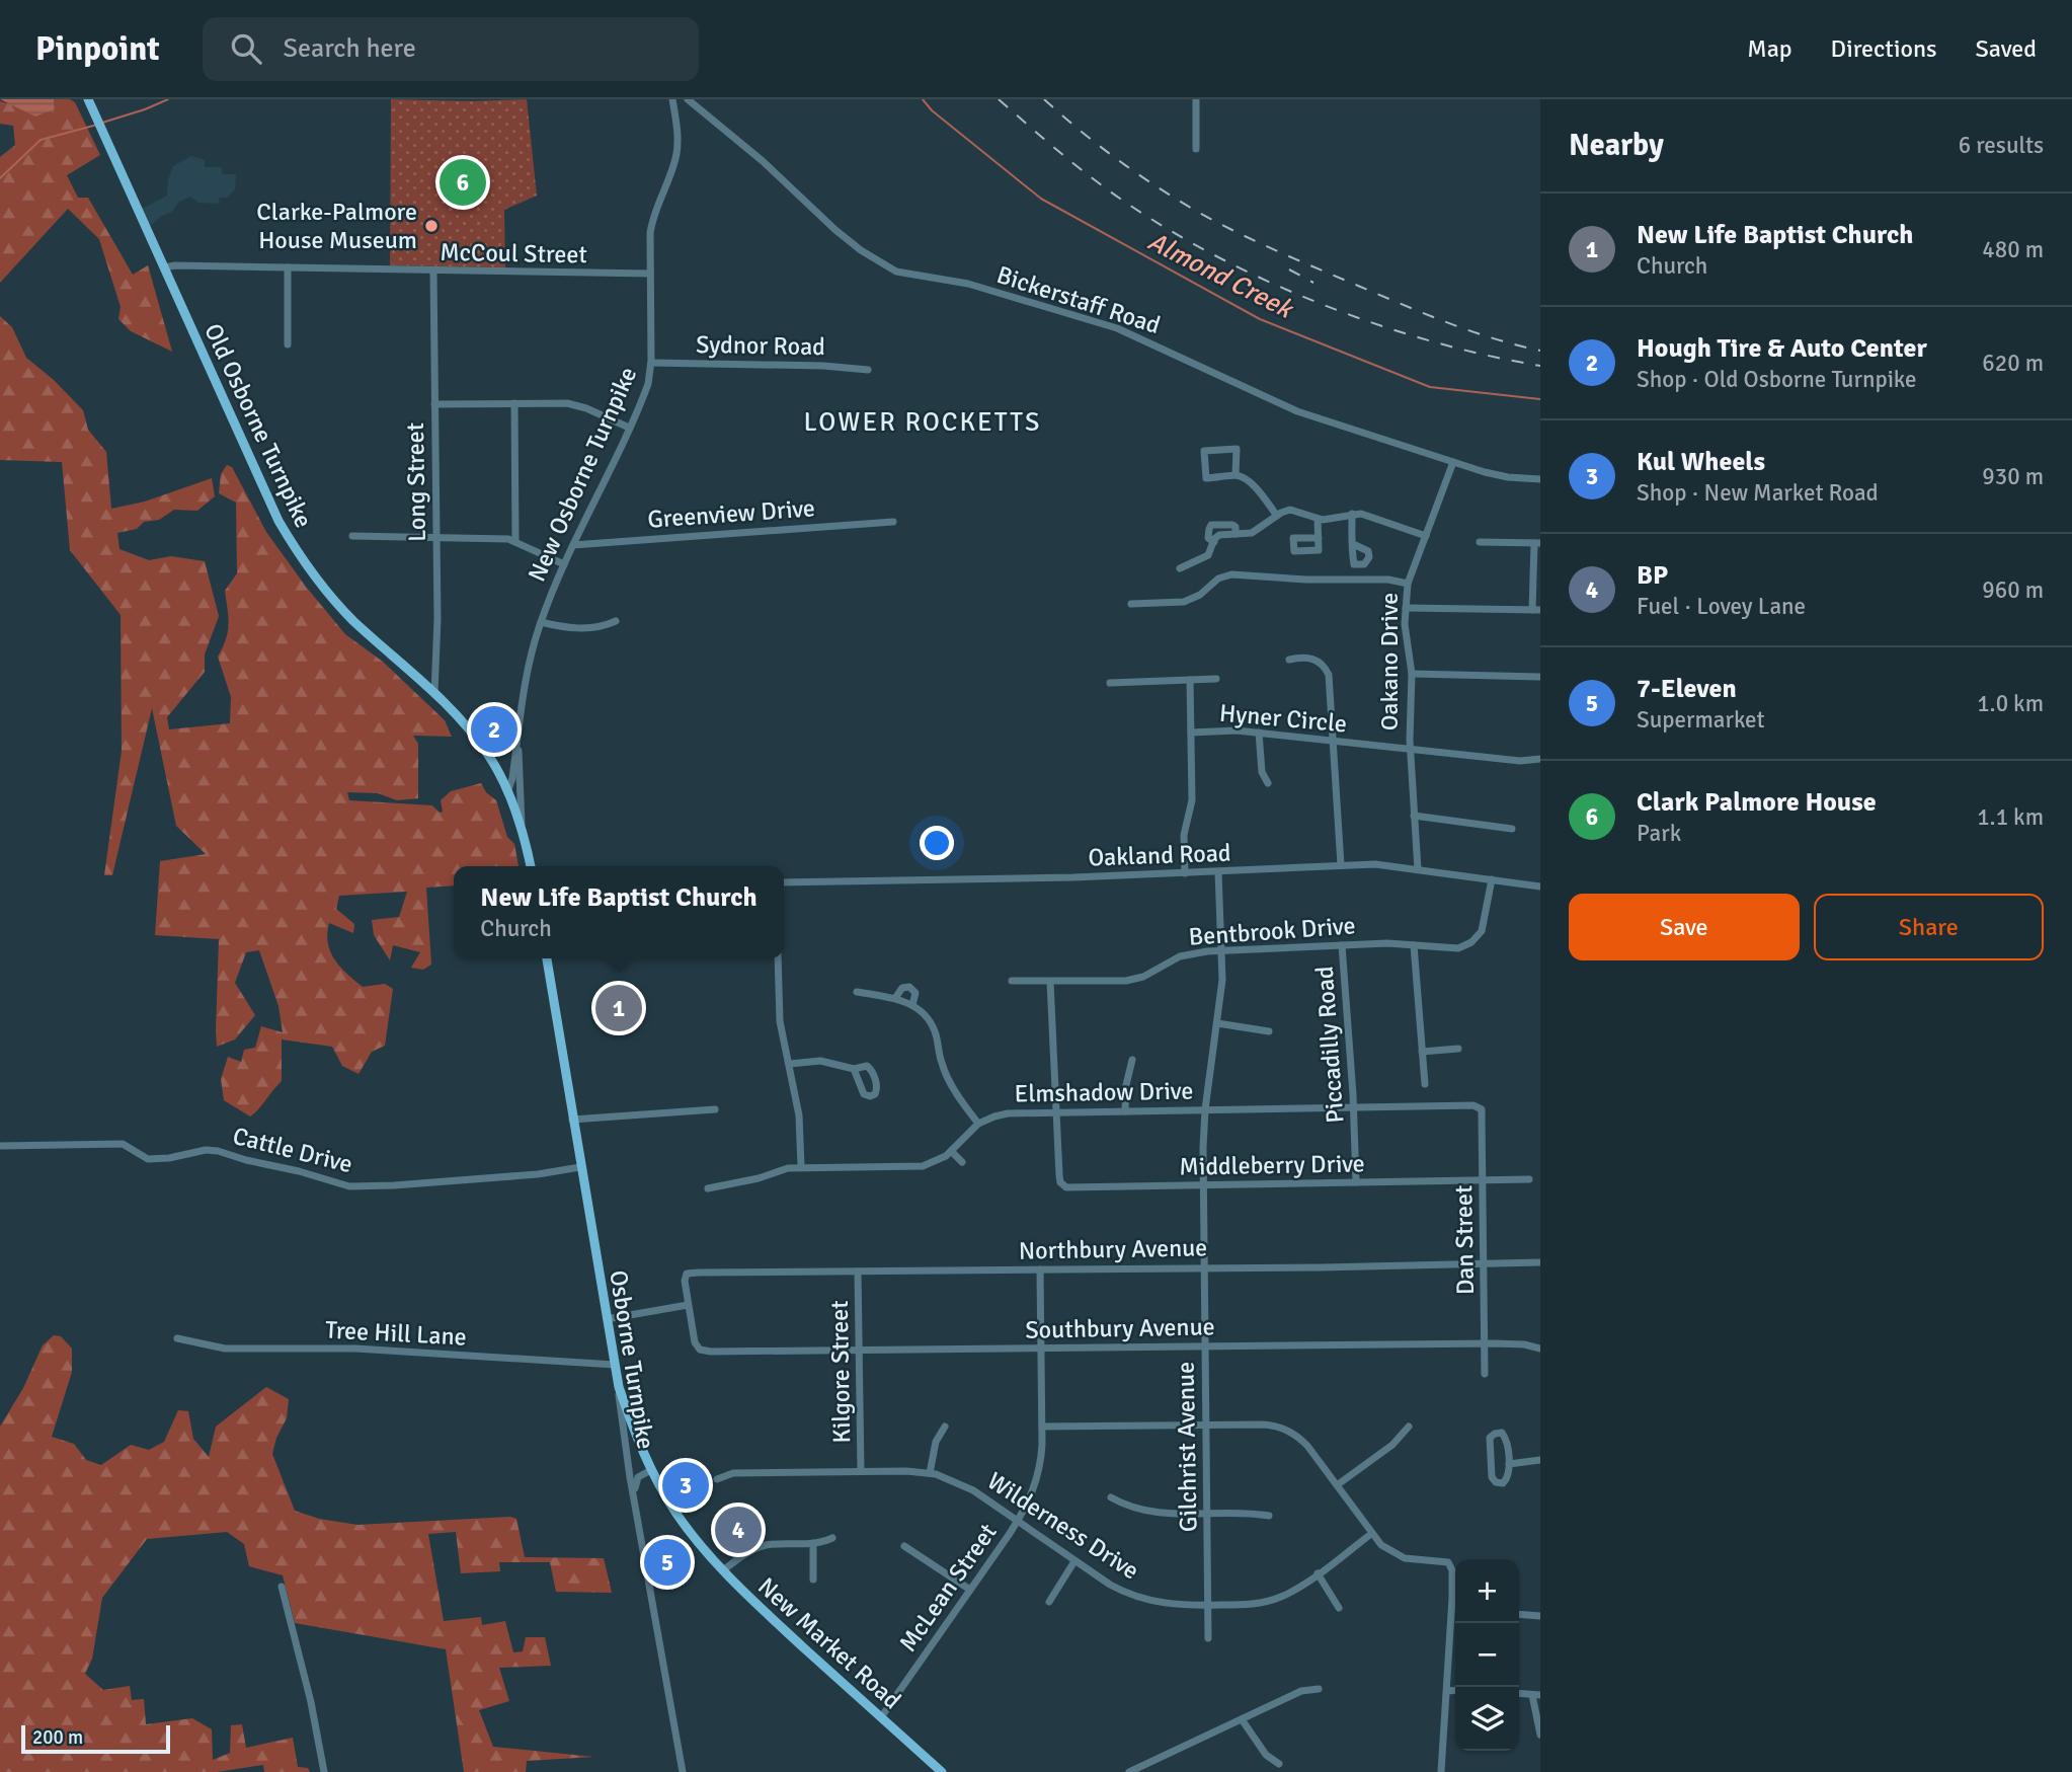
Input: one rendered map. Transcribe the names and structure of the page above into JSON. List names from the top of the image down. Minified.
{"streets":{"main road":["Old Osborne Turnpike","Osborne Turnpike","New Market Road"],"street":["McCoul Street","Bickerstaff Road","Sydnor Road","New Osborne Turnpike","Long Street","Greenview Drive","Oakano Drive","Hyner Circle","Oakland Road","Bentbrook Drive","Piccadilly Road","Elmshadow Drive","Cattle Drive","Middleberry Drive","Dan Street","Northbury Avenue","Southbury Avenue","Tree Hill Lane","Kilgore Street","Gilchrist Avenue","Wilderness Drive","McLean Street"]},"crossings":[["McCoul Street","Old Osborne Turnpike"],["McCoul Street","New Osborne Turnpike"],["McCoul Street","Long Street"],["Bickerstaff Road","Oakano Drive"],["Sydnor Road","New Osborne Turnpike"],["Old Osborne Turnpike","New Osborne Turnpike"],["Old Osborne Turnpike","Long Street"],["New Osborne Turnpike","Greenview Drive"],["Oakano Drive","Hyner Circle"],["Oakano Drive","Oakland Road"],["Oakland Road","Bentbrook Drive"],["Oakland Road","Gilchrist Avenue"],["Bentbrook Drive","Piccadilly Road"],["Bentbrook Drive","Gilchrist Avenue"],["Piccadilly Road","Elmshadow Drive"],["Piccadilly Road","Middleberry Drive"],["Elmshadow Drive","Middleberry Drive"],["Elmshadow Drive","Dan Street"],["Elmshadow Drive","Gilchrist Avenue"],["Cattle Drive","Osborne Turnpike"],["Middleberry Drive","Dan Street"],["Middleberry Drive","Gilchrist Avenue"],["Dan Street","Northbury Avenue"],["Dan Street","Southbury Avenue"],["Northbury Avenue","Southbury Avenue"],["Northbury Avenue","Kilgore Street"],["Northbury Avenue","Gilchrist Avenue"],["Northbury Avenue","McLean Street"],["Southbury Avenue","Kilgore Street"],["Southbury Avenue","Gilchrist Avenue"],["Southbury Avenue","McLean Street"],["Tree Hill Lane","Osborne Turnpike"],["Osborne Turnpike","New Market Road"],["Kilgore Street","Wilderness Drive"],["Gilchrist Avenue","Wilderness Drive"],["Wilderness Drive","McLean Street"],["McLean Street","New Market Road"]],"districts":["LOWER ROCKETTS"],"water":["Almond Creek"],"places":["Clarke-Palmore House Museum"],"scale_bar":"200 m","page":{"header":"Pinpoint","search":"Search here","nav":["Map","Directions","Saved"],"heading":["Nearby","6 results"],"pins":["6","2","1","3","4","5"],"list":[{"mark":"1","name":"New Life Baptist Church","note":"Church","value":"480 m"},{"mark":"2","name":"Hough Tire & Auto Center","note":"Shop · Old Osborne Turnpike","value":"620 m"},{"mark":"3","name":"Kul Wheels","note":"Shop · New Market Road","value":"930 m"},{"mark":"4","name":"BP","note":"Fuel · Lovey Lane","value":"960 m"},{"mark":"5","name":"7-Eleven","note":"Supermarket","value":"1.0 km"},{"mark":"6","name":"Clark Palmore House","note":"Park","value":"1.1 km"}],"popup":["New Life Baptist Church","Church"],"buttons":["Save","Share"],"map_buttons":["+","−"],"scale":"200 m"}}
